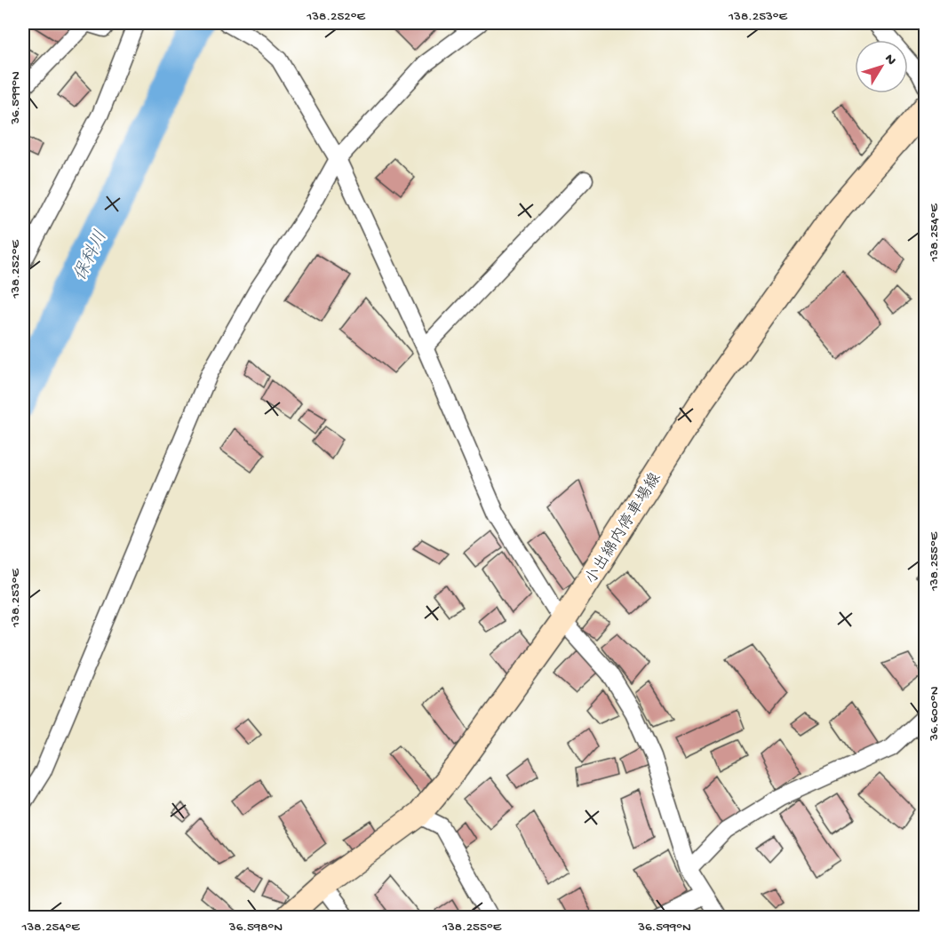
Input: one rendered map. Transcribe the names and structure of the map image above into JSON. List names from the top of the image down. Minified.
{"streets":{"main road":["小出綿内停車場線"]},"water":["保科川"],"north":"top right","coordinates":["138.252°E","138.253°E","36.599°N","138.254°E","138.255°E","36.600°N","36.598°N"]}
